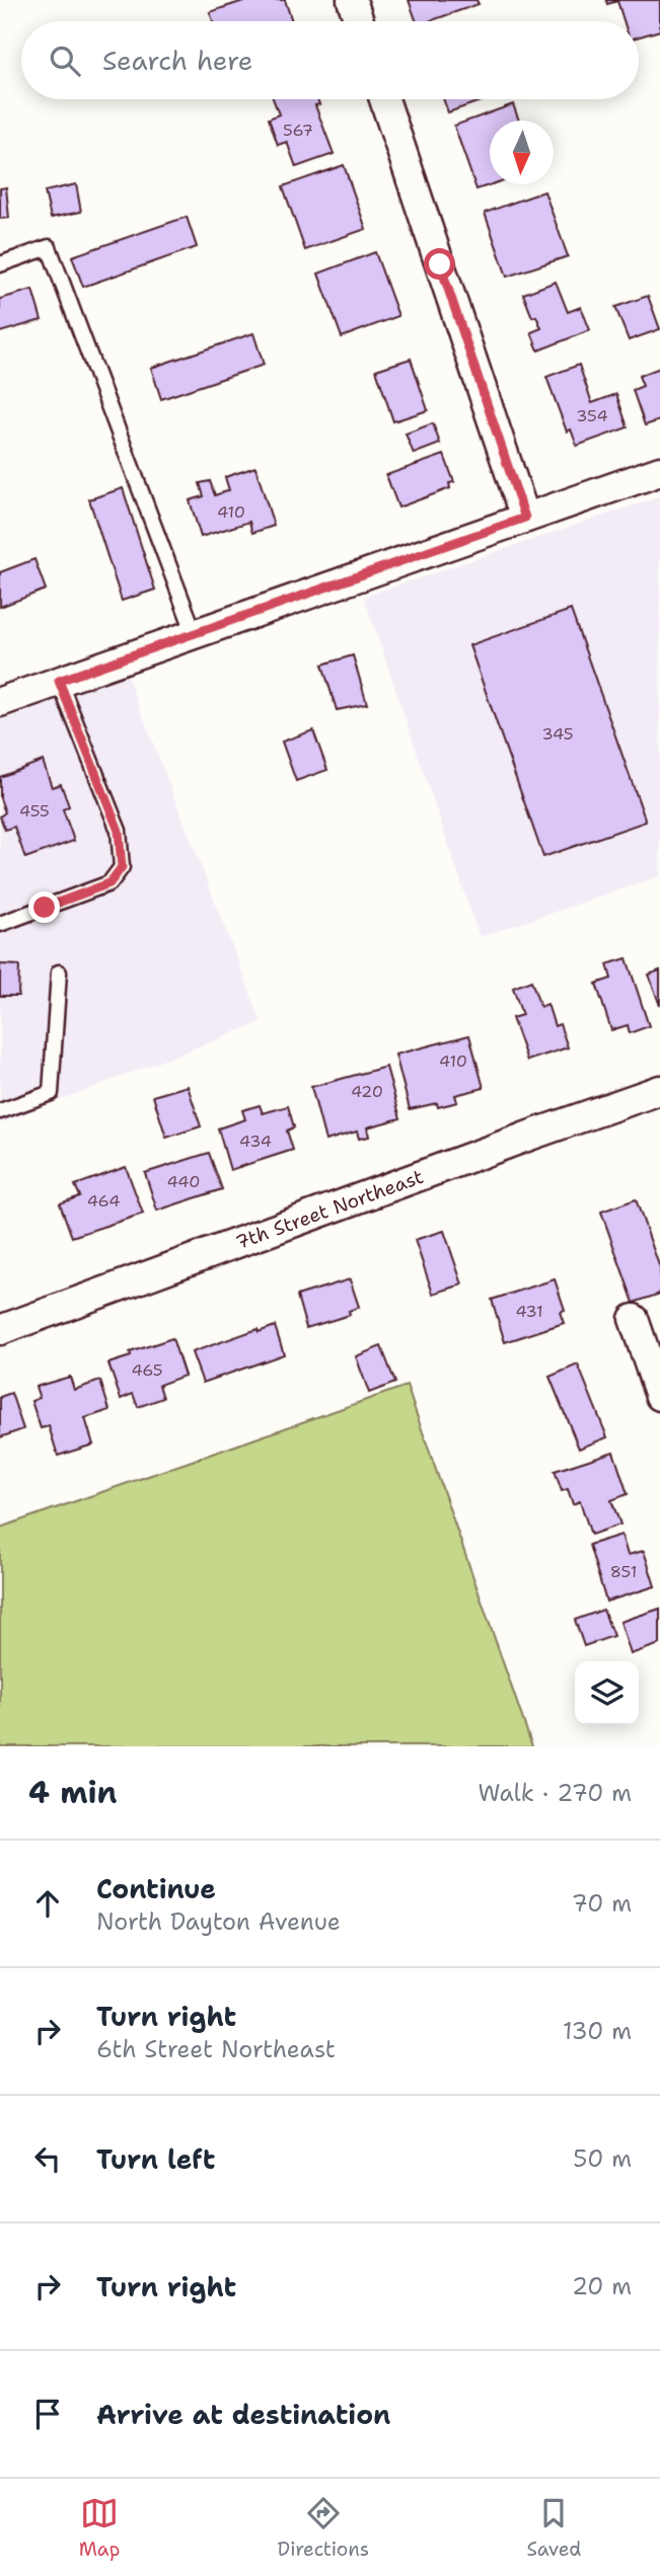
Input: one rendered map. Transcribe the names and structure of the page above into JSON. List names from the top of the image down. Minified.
{"streets":{"street":["7th Street Northeast"]},"house_numbers":["567","354","410","345","455","410","420","434","440","464","431","465","851"],"north":"bottom","page":{"search":"Search here","heading":["4 min","Walk · 270 m"],"list":[["Continue","North Dayton Avenue","70 m"],["Turn right","6th Street Northeast","130 m"],["Turn left","50 m"],["Turn right","20 m"],"Arrive at destination"],"nav":["Map","Directions","Saved"]}}
